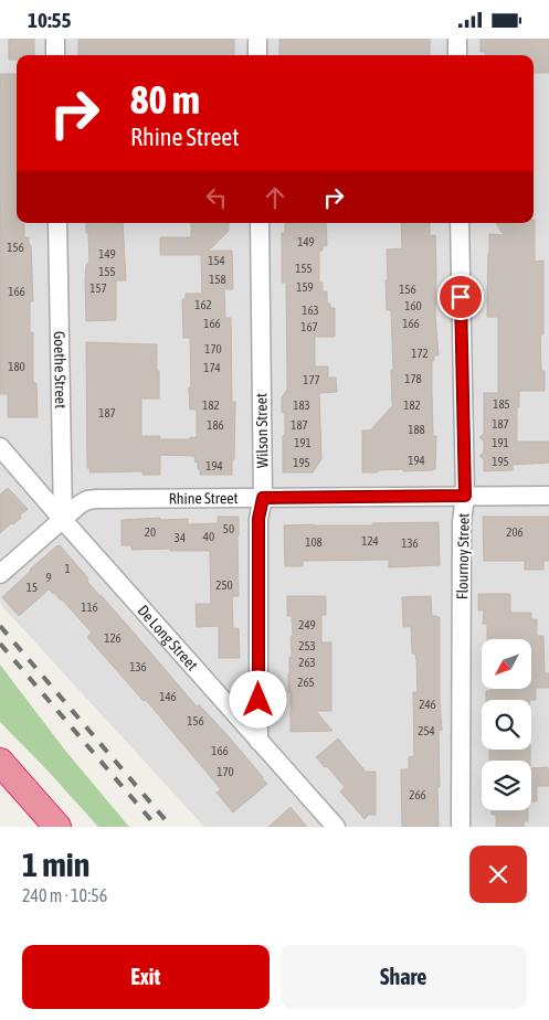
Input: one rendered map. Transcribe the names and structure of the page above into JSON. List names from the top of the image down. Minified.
{"streets":{"street":["Goethe Street","Wilson Street","Rhine Street","Flournoy Street","De Long Street"]},"crossings":[["Goethe Street","Rhine Street"],["Goethe Street","De Long Street"],["Wilson Street","Rhine Street"],["Wilson Street","De Long Street"],["Rhine Street","Flournoy Street"],["Rhine Street","De Long Street"]],"house_numbers":["149","156","149","154","155","155","158","159","157","156","166","162","160","163","166","166","167","170","172","180","174","178","177","185","182","183","182","187","187","186","187","188","191","191","194","195","195","194","50","20","206","40","34","124","108","136","1","9","250","15","116","249","126","253","263","136","265","146","246","156","254","166","170","266"],"north":"bottom left","page":{"status":"10:55","turn":["80 m","Rhine Street"],"heading":["1 min","240 m · 10:56"],"buttons":["Exit","Share"]}}
